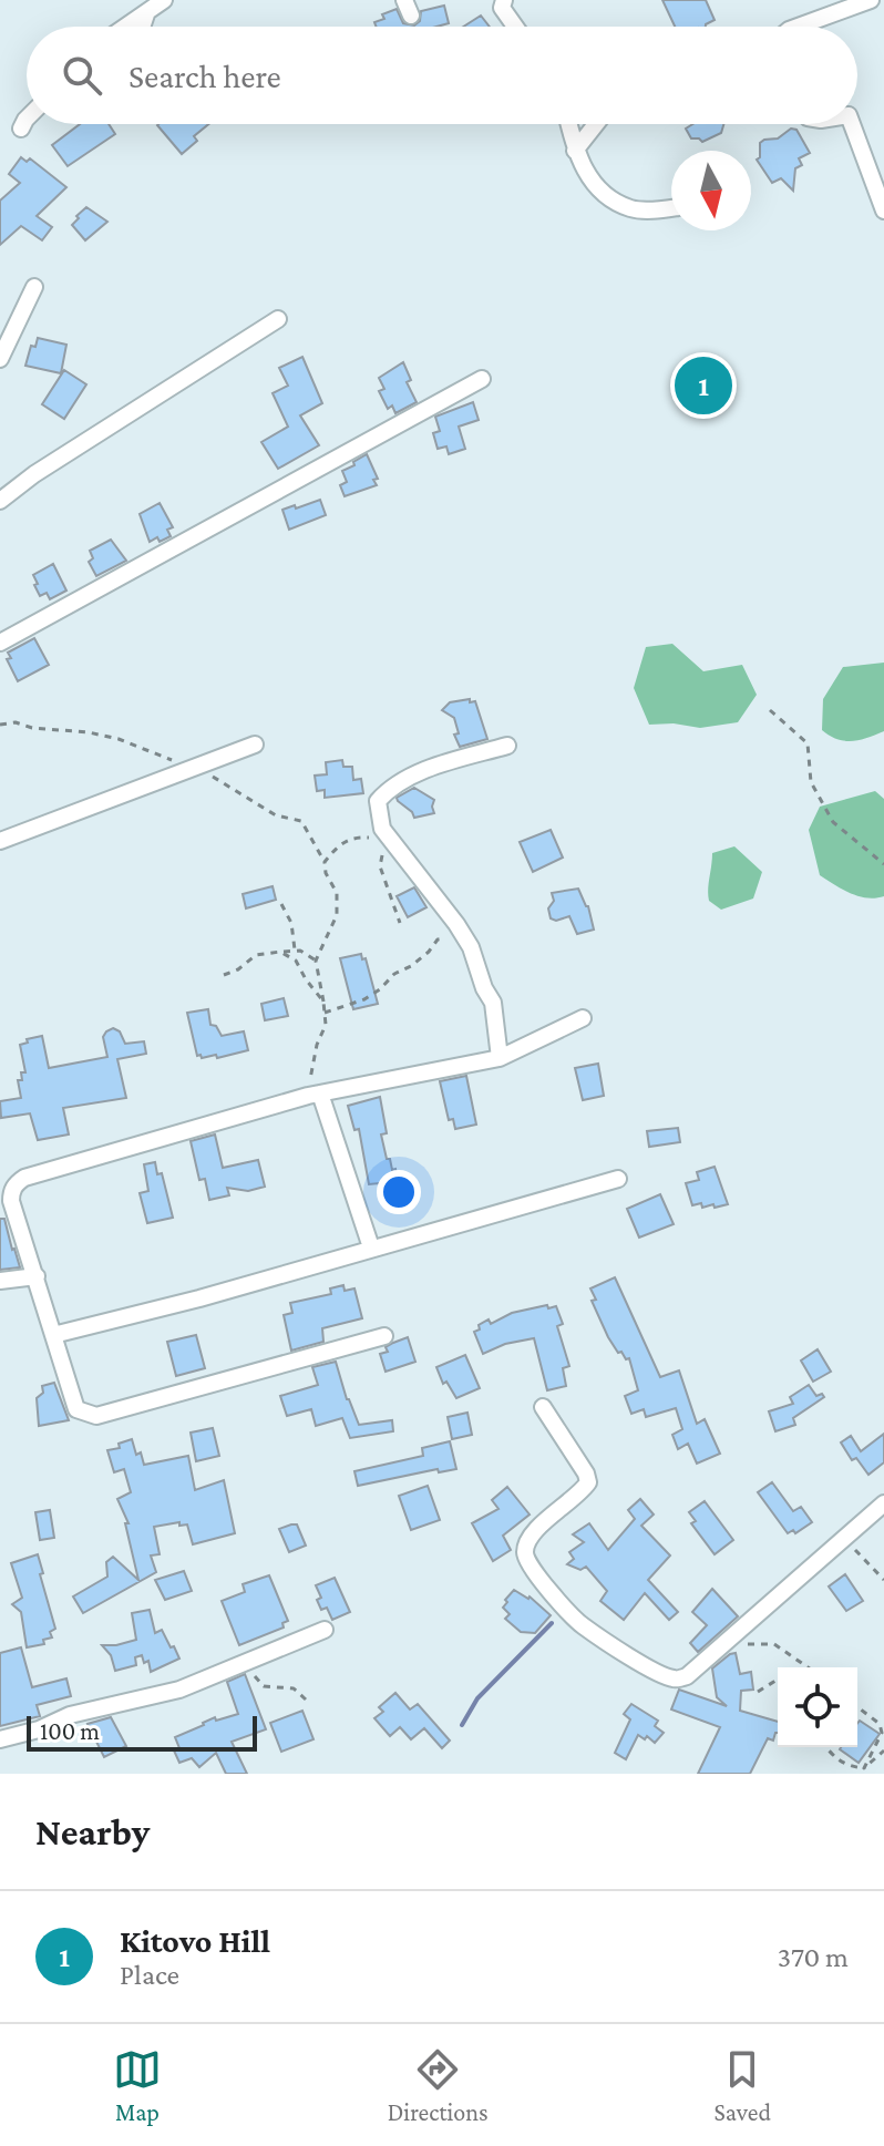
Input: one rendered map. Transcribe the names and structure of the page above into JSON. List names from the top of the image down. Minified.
{"scale_bar":"100 m","north":"bottom","page":{"search":"Search here","pins":"1","scale":"100 m","heading":"Nearby","list":[{"mark":"1","name":"Kitovo Hill","note":"Place","value":"370 m"}],"nav":["Map","Directions","Saved"]}}
